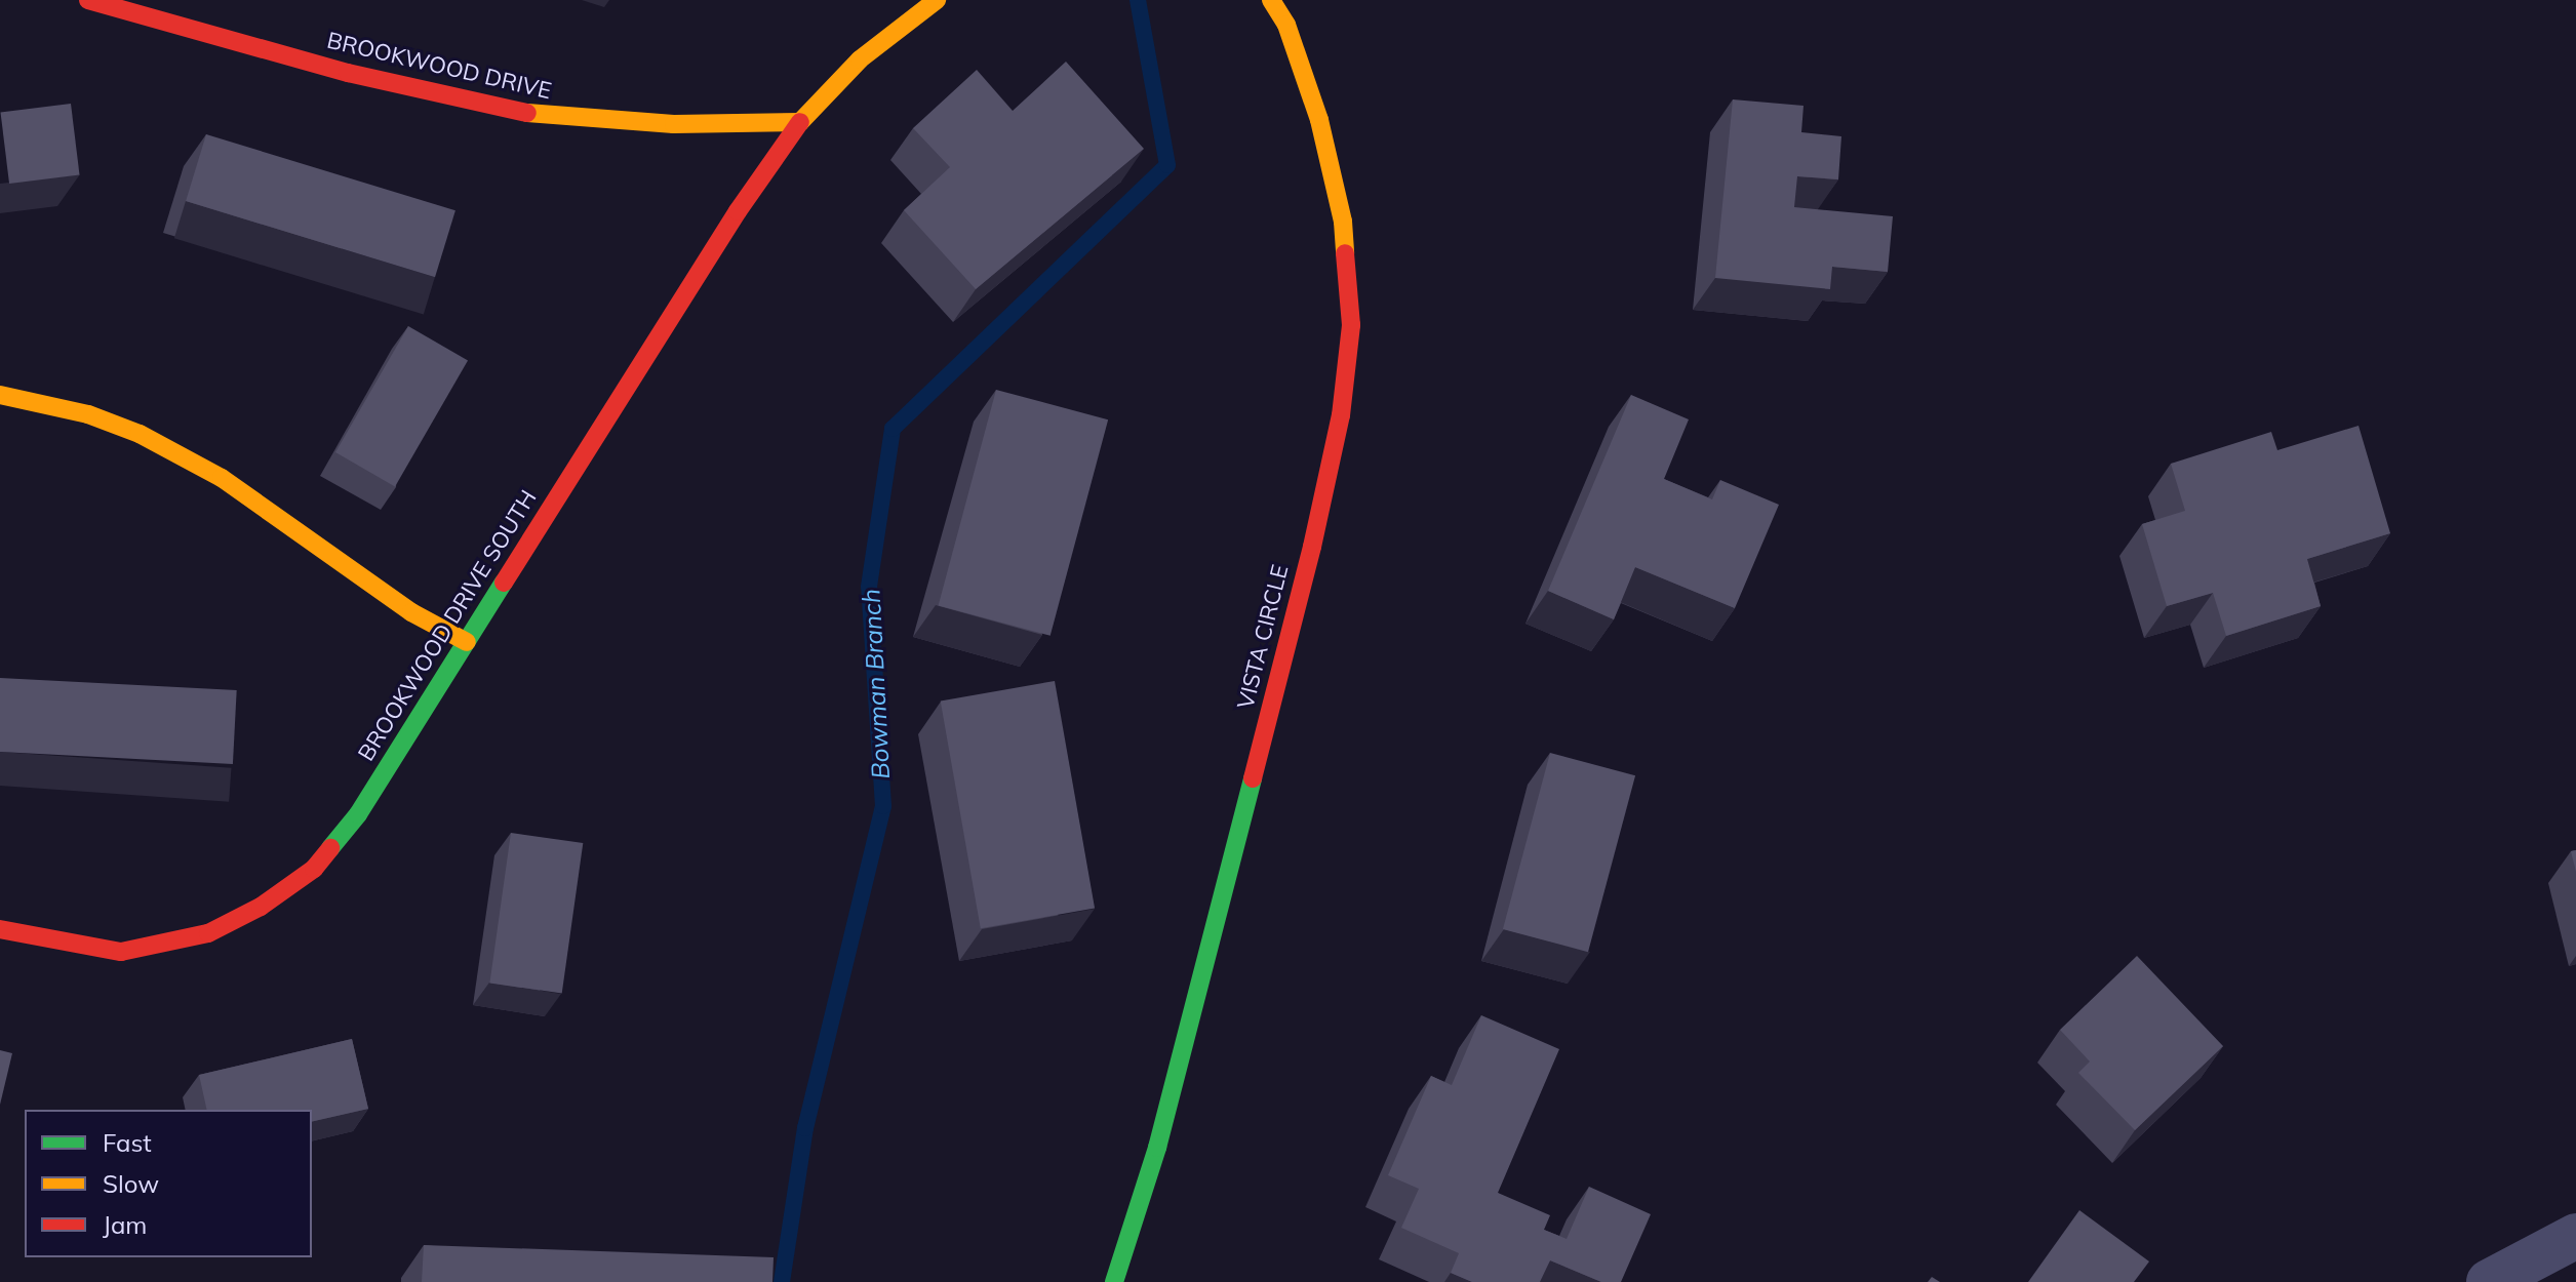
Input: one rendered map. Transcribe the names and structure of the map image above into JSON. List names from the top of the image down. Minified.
{"streets":{"street":["BROOKWOOD DRIVE","BROOKWOOD DRIVE SOUTH","VISTA CIRCLE"]},"crossings":[["BROOKWOOD DRIVE","BROOKWOOD DRIVE SOUTH"]],"water":["Bowman Branch"],"legend":["Fast","Slow","Jam"]}
